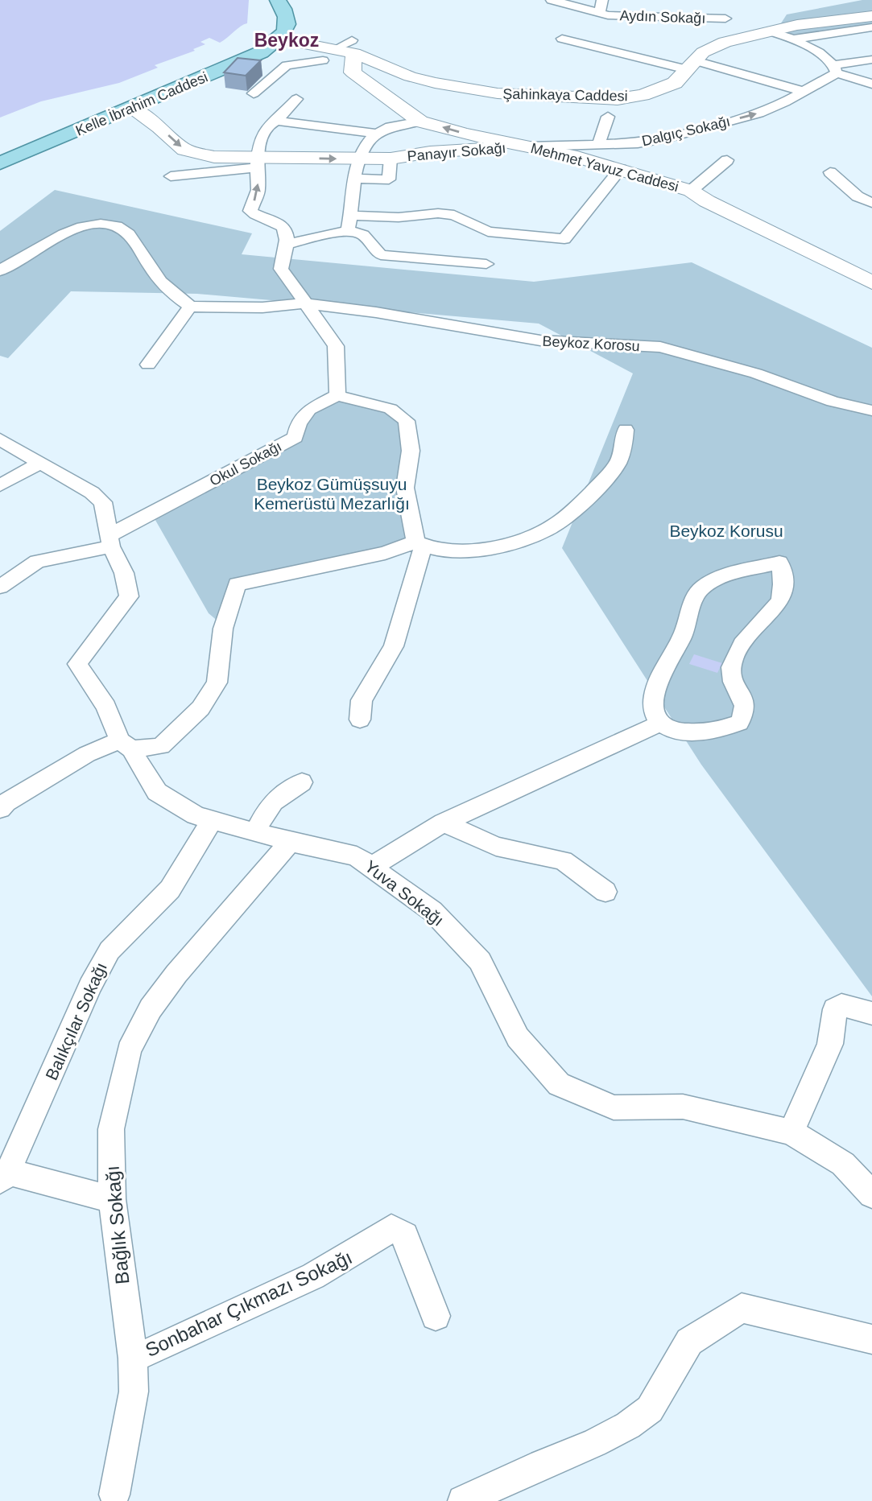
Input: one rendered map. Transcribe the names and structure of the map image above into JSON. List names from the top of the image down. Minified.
{"streets":{"main road":["Kelle İbrahim Caddesi"],"street":["Aydın Sokağı","Şahinkaya Caddesi","Dalgıç Sokağı","Panayır Sokağı","Mehmet Yavuz Caddesi","Beykoz Korosu","Okul Sokağı","Yuva Sokağı","Balıkçılar Sokağı","Bağlık Sokağı","Sonbahar Çıkmazı Sokağı"]},"crossings":[["Şahinkaya Caddesi","Kelle İbrahim Caddesi"],["Şahinkaya Caddesi","Mehmet Yavuz Caddesi"],["Kelle İbrahim Caddesi","Panayır Sokağı"],["Dalgıç Sokağı","Panayır Sokağı"],["Dalgıç Sokağı","Mehmet Yavuz Caddesi"],["Panayır Sokağı","Mehmet Yavuz Caddesi"],["Okul Sokağı","Yuva Sokağı"],["Yuva Sokağı","Balıkçılar Sokağı"],["Yuva Sokağı","Bağlık Sokağı"],["Bağlık Sokağı","Sonbahar Çıkmazı Sokağı"]],"one_way":["Dalgıç Sokağı"],"districts":["Beykoz"],"parks":["Beykoz Gümüşsuyu Kemerüstü Mezarlığı","Beykoz Korusu"]}
